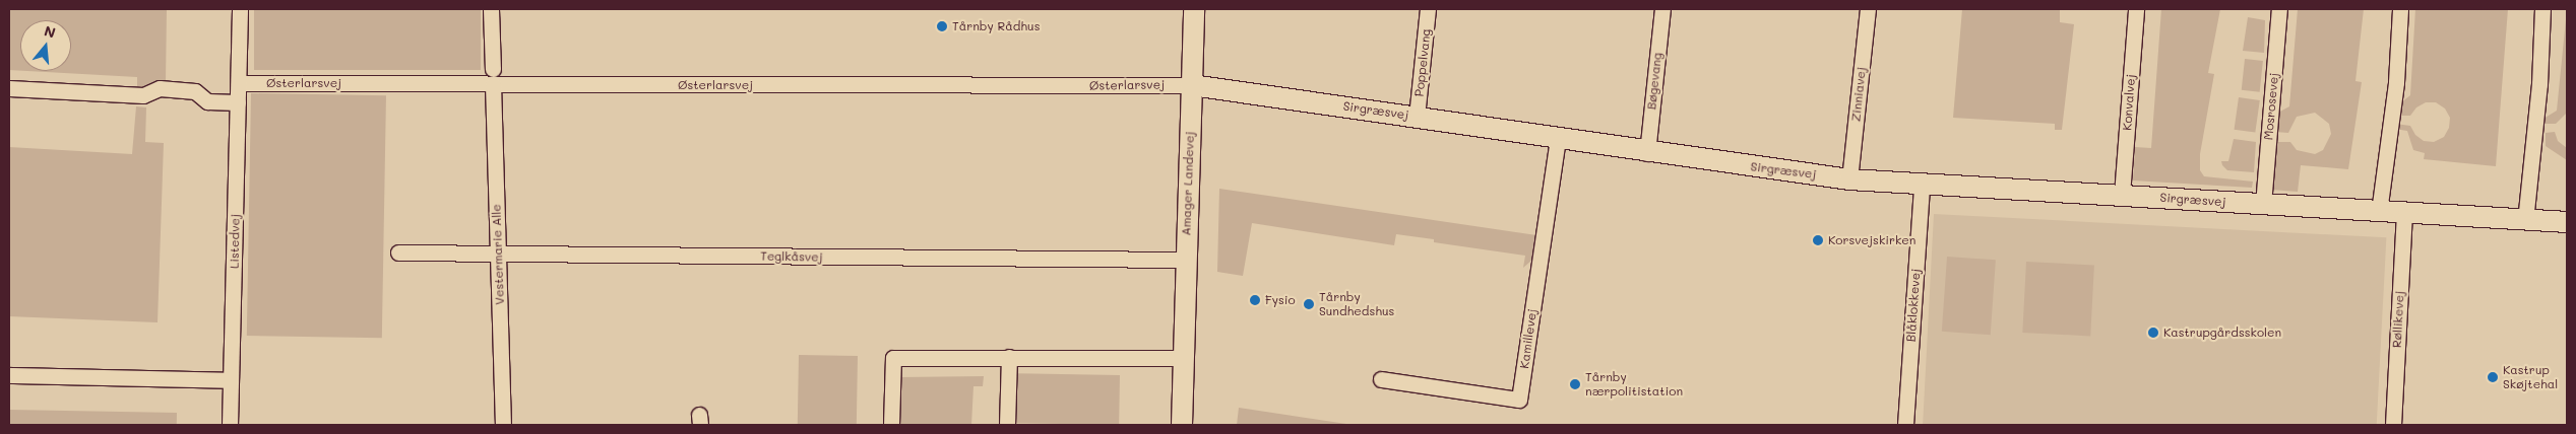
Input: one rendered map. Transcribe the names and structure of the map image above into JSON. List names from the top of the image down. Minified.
{"streets":{"street":["Poppelvang","Bøgevang","Østerlarsvej","Zinniavej","Konvalvej","Mosrosevej","Sirgræsvej","Amager Landevej","Listedvej","Vestermarie Alle","Teglkåsvej","Blåklokkevej","Røllikevej","Kamillevej"]},"crossings":[["Poppelvang","Sirgræsvej"],["Bøgevang","Sirgræsvej"],["Østerlarsvej","Sirgræsvej"],["Østerlarsvej","Amager Landevej"],["Østerlarsvej","Listedvej"],["Østerlarsvej","Vestermarie Alle"],["Zinniavej","Sirgræsvej"],["Konvalvej","Sirgræsvej"],["Mosrosevej","Sirgræsvej"],["Sirgræsvej","Amager Landevej"],["Sirgræsvej","Blåklokkevej"],["Sirgræsvej","Røllikevej"],["Sirgræsvej","Kamillevej"],["Amager Landevej","Teglkåsvej"],["Vestermarie Alle","Teglkåsvej"]],"places":["Tårnby Rådhus","Korsvejskirken","Fysio","Tårnby Sundhedshus","Kastrupgårdsskolen","Kastrup Skøjtehal","Tårnby nærpolitistation"],"north":"top"}
